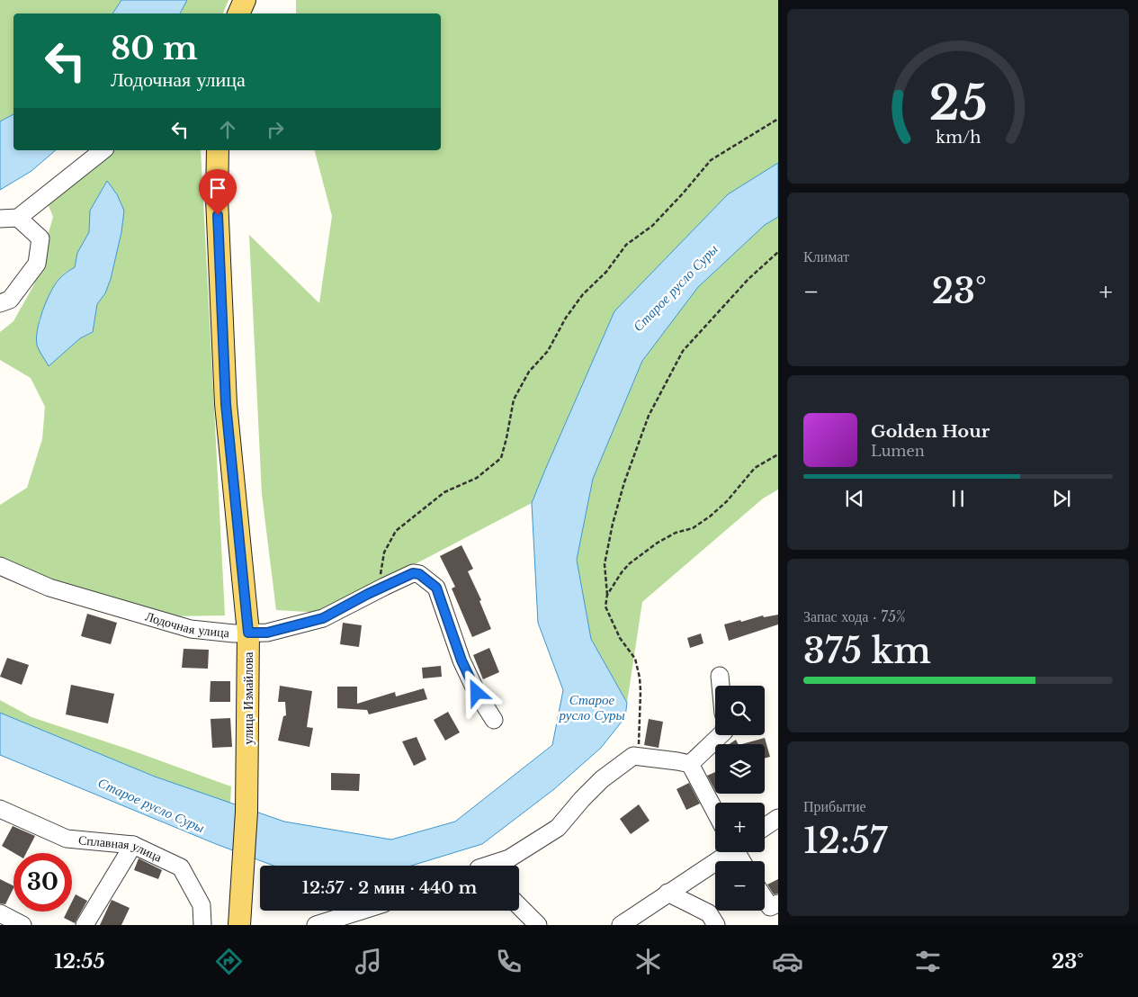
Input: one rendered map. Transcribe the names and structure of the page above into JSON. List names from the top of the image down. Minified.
{"streets":{"main road":["улица Измайлова"],"street":["Лодочная улица","Сплавная улица"]},"crossings":[["Лодочная улица","улица Измайлова"]],"water":["Старое русло Суры"],"page":{"turn":["80 m","Лодочная улица"],"tile":["Климат",["Запас хода · 75%","375 km"],["Прибытие","12:57"]],"heat":["−","23°","+"],"song":["Golden Hour","Lumen"],"map_buttons":["+","−"],"limit":"30","trip":"12:57 · 2 мин · 440 m","tabs":["12:55","23°"],"gauge":["25","km/h"]}}
